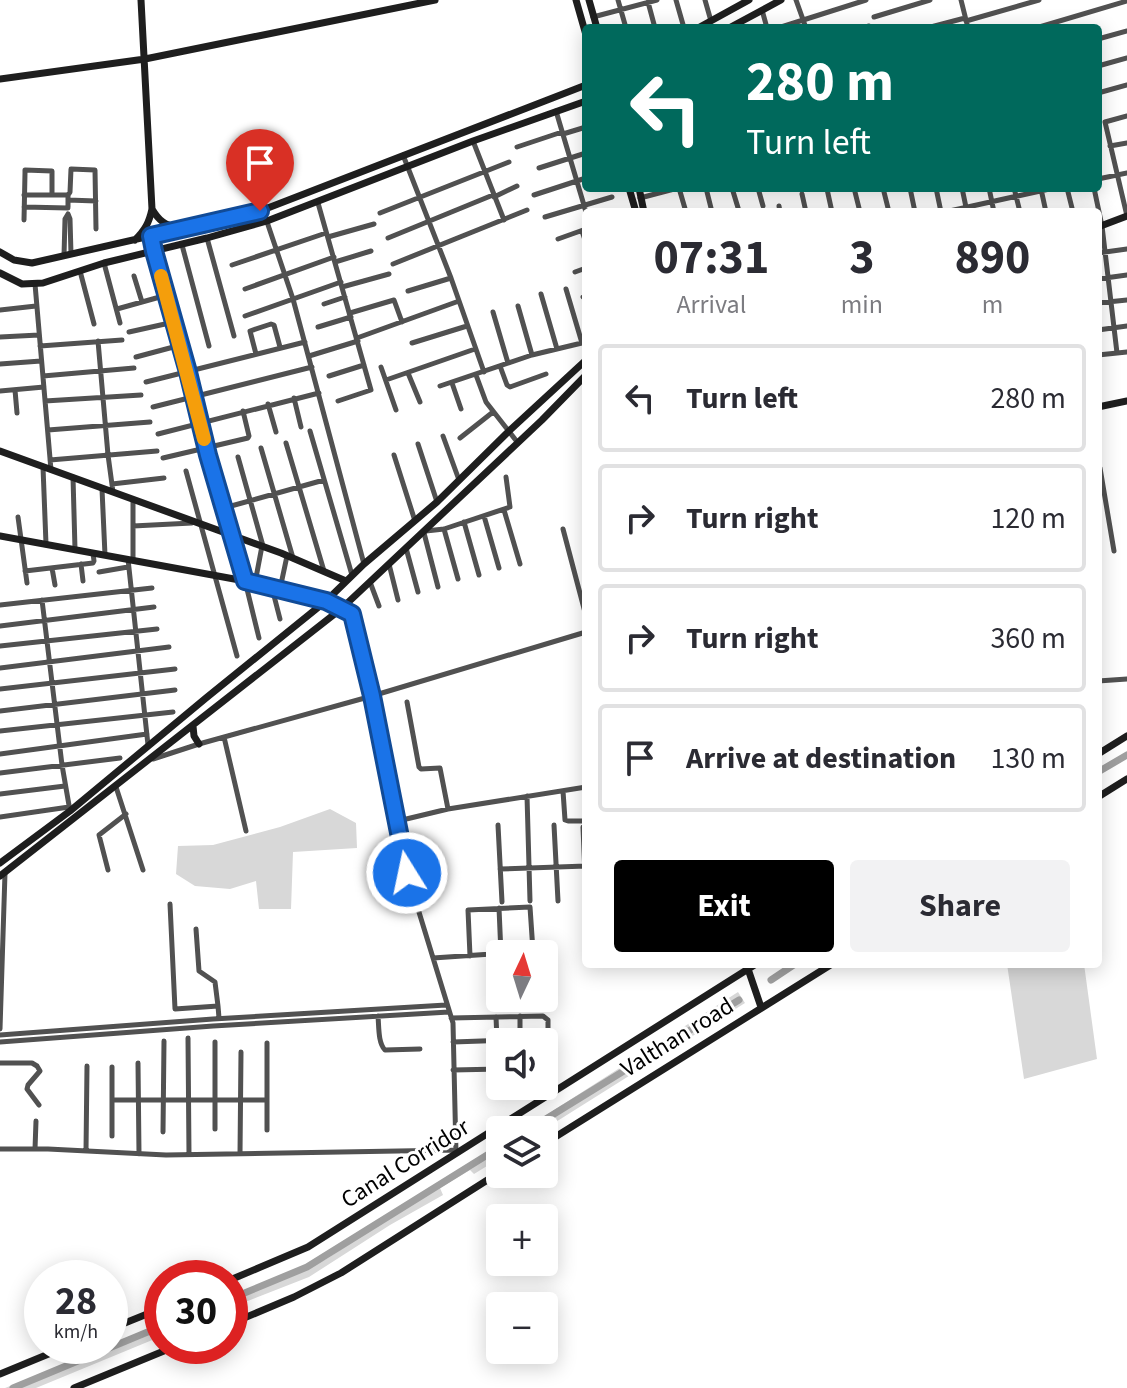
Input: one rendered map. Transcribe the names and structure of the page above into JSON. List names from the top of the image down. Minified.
{"streets":{"street":["Valthan road","Canal Corridor"]},"north":"top","page":{"turn":["280 m","Turn left"],"eta":["07:31","Arrival","3","min","890","m"],"list":[{"name":"Turn left","value":"280 m"},{"name":"Turn right","value":"120 m"},{"name":"Turn right","value":"360 m"},{"name":"Arrive at destination","value":"130 m"}],"buttons":["Exit","Share"],"map_buttons":["+","−"],"speed":"28 km/h","limit":"30"}}
